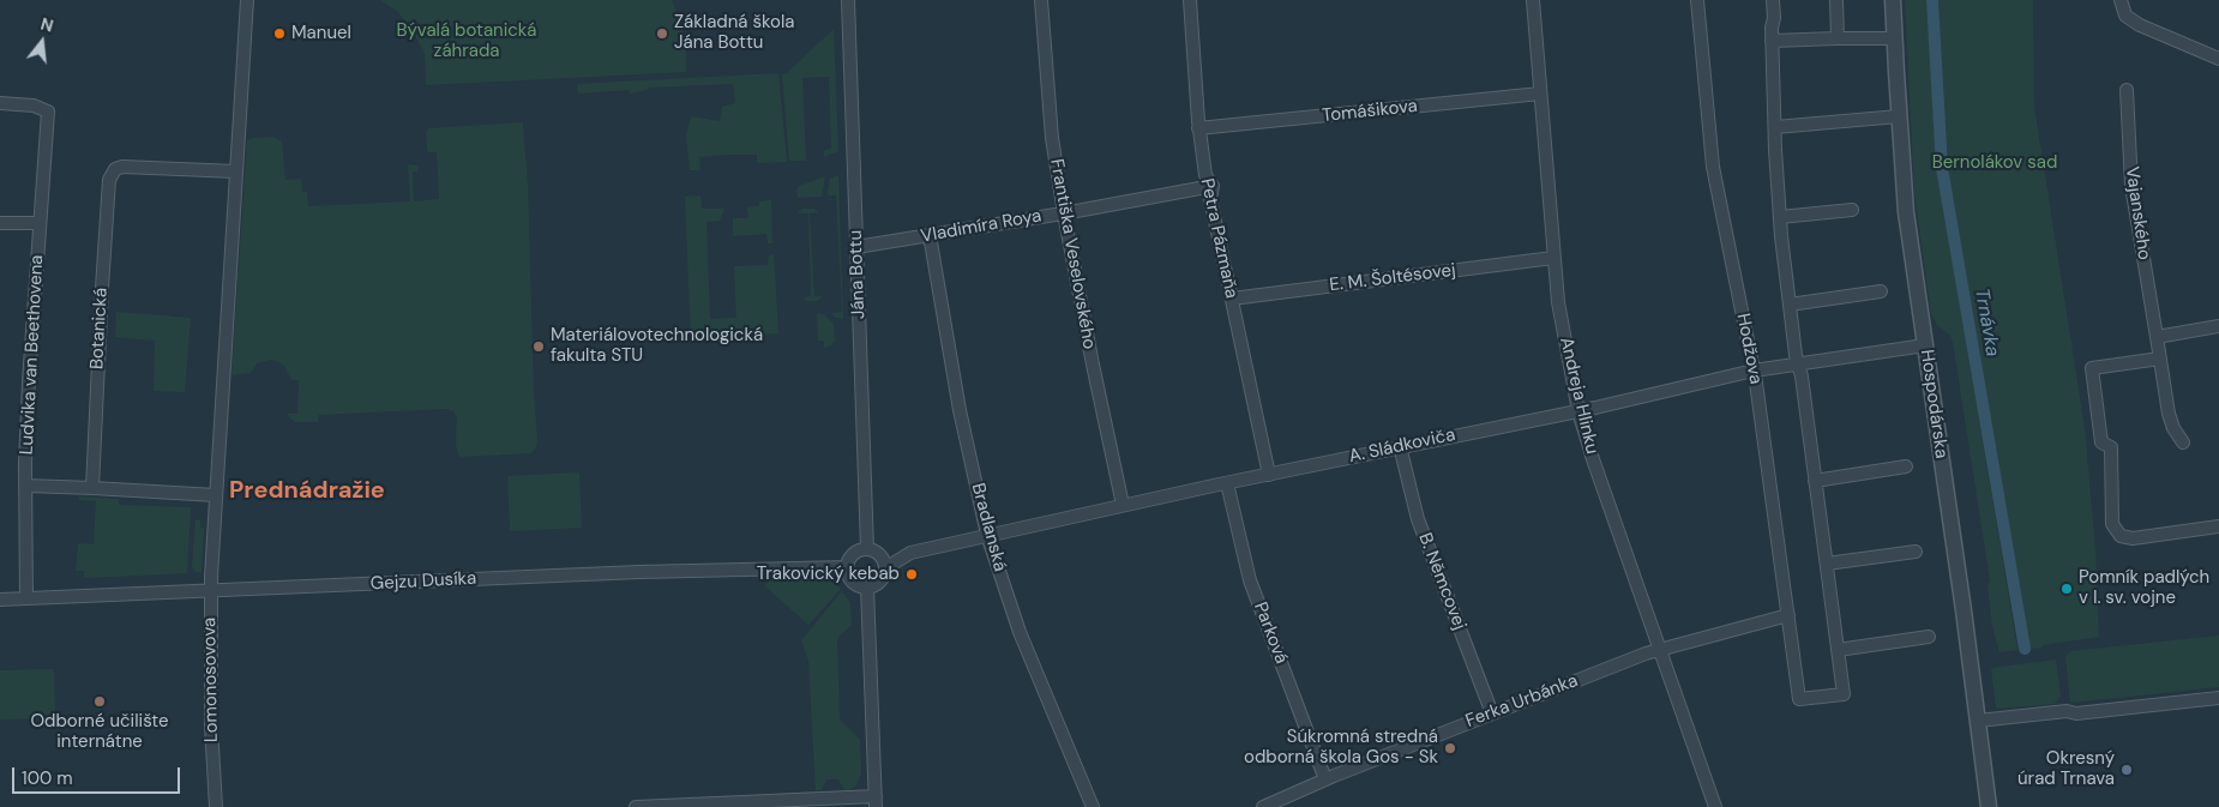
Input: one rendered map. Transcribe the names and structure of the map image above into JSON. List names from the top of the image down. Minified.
{"streets":{"street":["Tomášikova","Vajanského","Vladimíra Roya","Petra Pázmaňa","Františka Veselovského","Jána Bottu","E. M. Šoltésovej","Botanická","Hodžova","Ludvika van Beethovena","Andreja Hlinku","Hospodárska","A. Sládkoviča","Bradlanská","Gejzu Dusíka","B. Němcovej","Parková","Lomonosovova","Ferka Urbánka"]},"crossings":[["Tomášikova","Petra Pázmaňa"],["Tomášikova","Andreja Hlinku"],["Vladimíra Roya","Petra Pázmaňa"],["Vladimíra Roya","Františka Veselovského"],["Vladimíra Roya","Jána Bottu"],["Vladimíra Roya","Bradlanská"],["Petra Pázmaňa","E. M. Šoltésovej"],["Petra Pázmaňa","A. Sládkoviča"],["Františka Veselovského","A. Sládkoviča"],["Jána Bottu","A. Sládkoviča"],["Jána Bottu","Gejzu Dusíka"],["E. M. Šoltésovej","Andreja Hlinku"],["Hodžova","A. Sládkoviča"],["Hodžova","Ferka Urbánka"],["Ludvika van Beethovena","Gejzu Dusíka"],["Andreja Hlinku","A. Sládkoviča"],["Andreja Hlinku","Ferka Urbánka"],["Hospodárska","A. Sládkoviča"],["A. Sládkoviča","Bradlanská"],["A. Sládkoviča","Gejzu Dusíka"],["A. Sládkoviča","B. Němcovej"],["A. Sládkoviča","Parková"],["Gejzu Dusíka","Lomonosovova"],["B. Němcovej","Ferka Urbánka"],["Parková","Ferka Urbánka"]],"districts":["Prednádražie"],"water":["Trnávka"],"parks":["Bývalá botanická záhrada","Bernolákov sad"],"places":["Manuel","Základná škola Jána Bottu","Materiálovotechnologická fakulta STU","Trakovický kebab","Pomník padlých v I. sv. vojne","Odborné učilište internátne","Súkromná stredná odborná škola Gos - Sk","Okresný úrad Trnava"],"scale_bar":"100 m","north":"top"}
